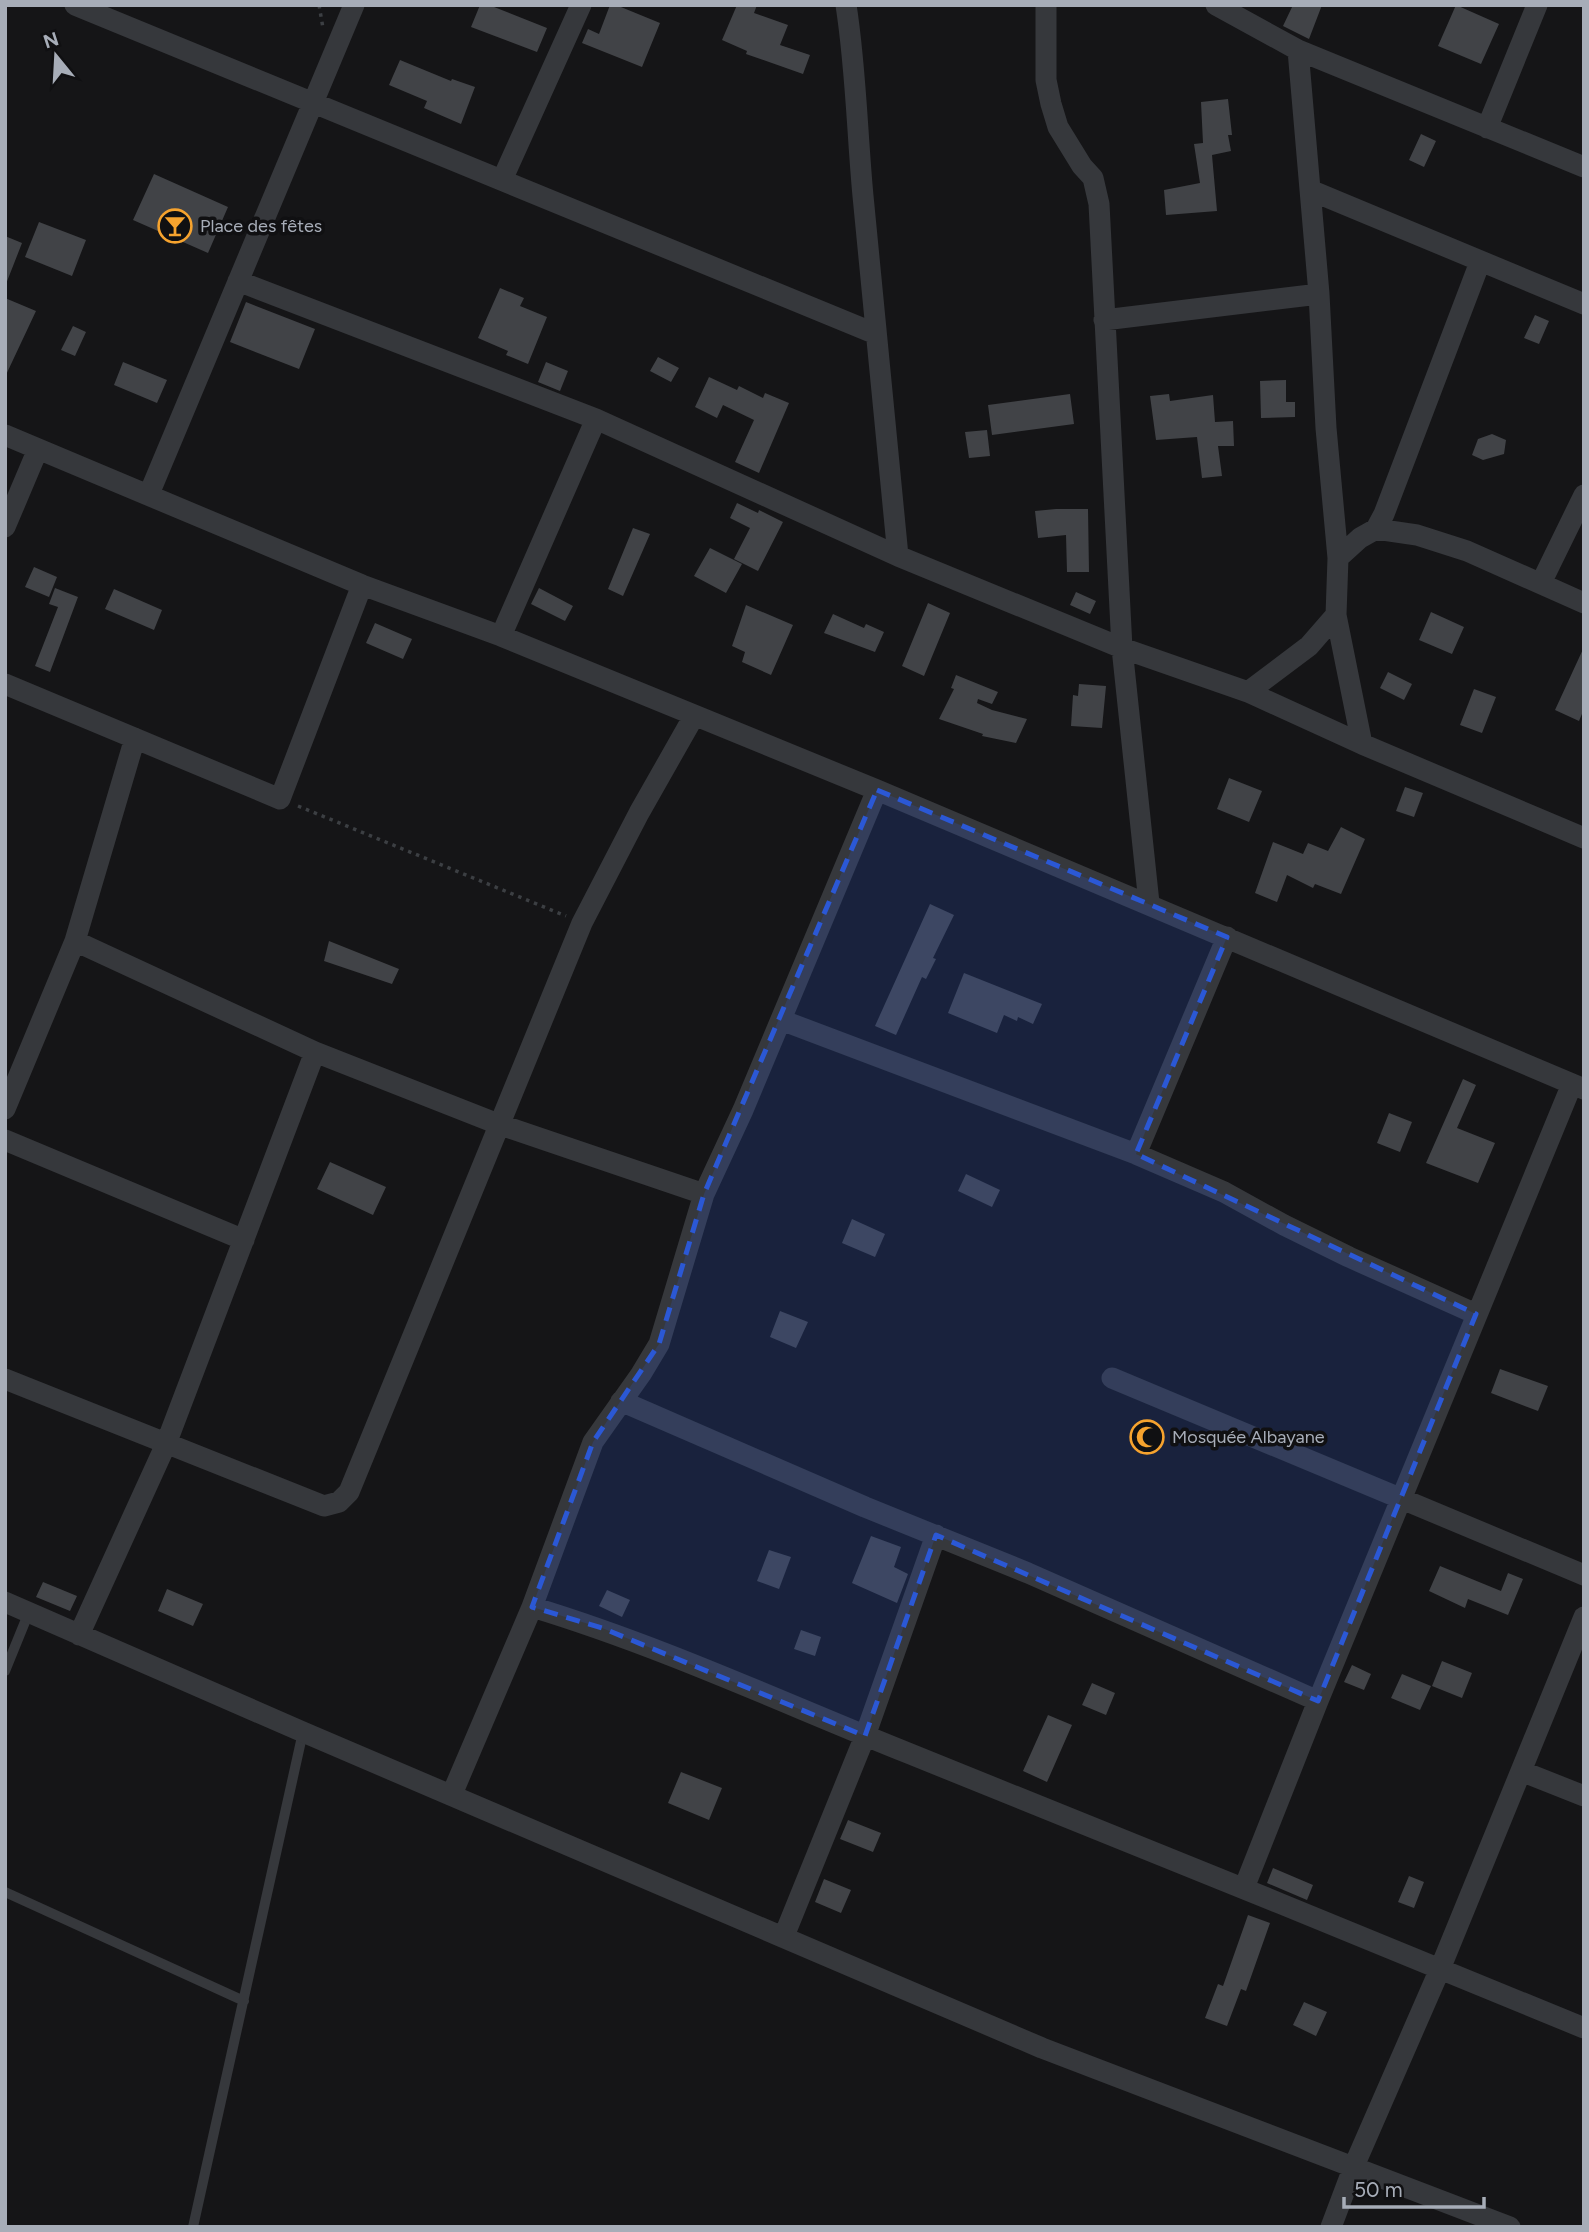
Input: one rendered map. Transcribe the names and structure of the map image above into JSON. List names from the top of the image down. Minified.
{"places":{"bar":["Place des fêtes"],"mosque":["Mosquée Albayane"]},"scale_bar":"50 m","north":"top"}
